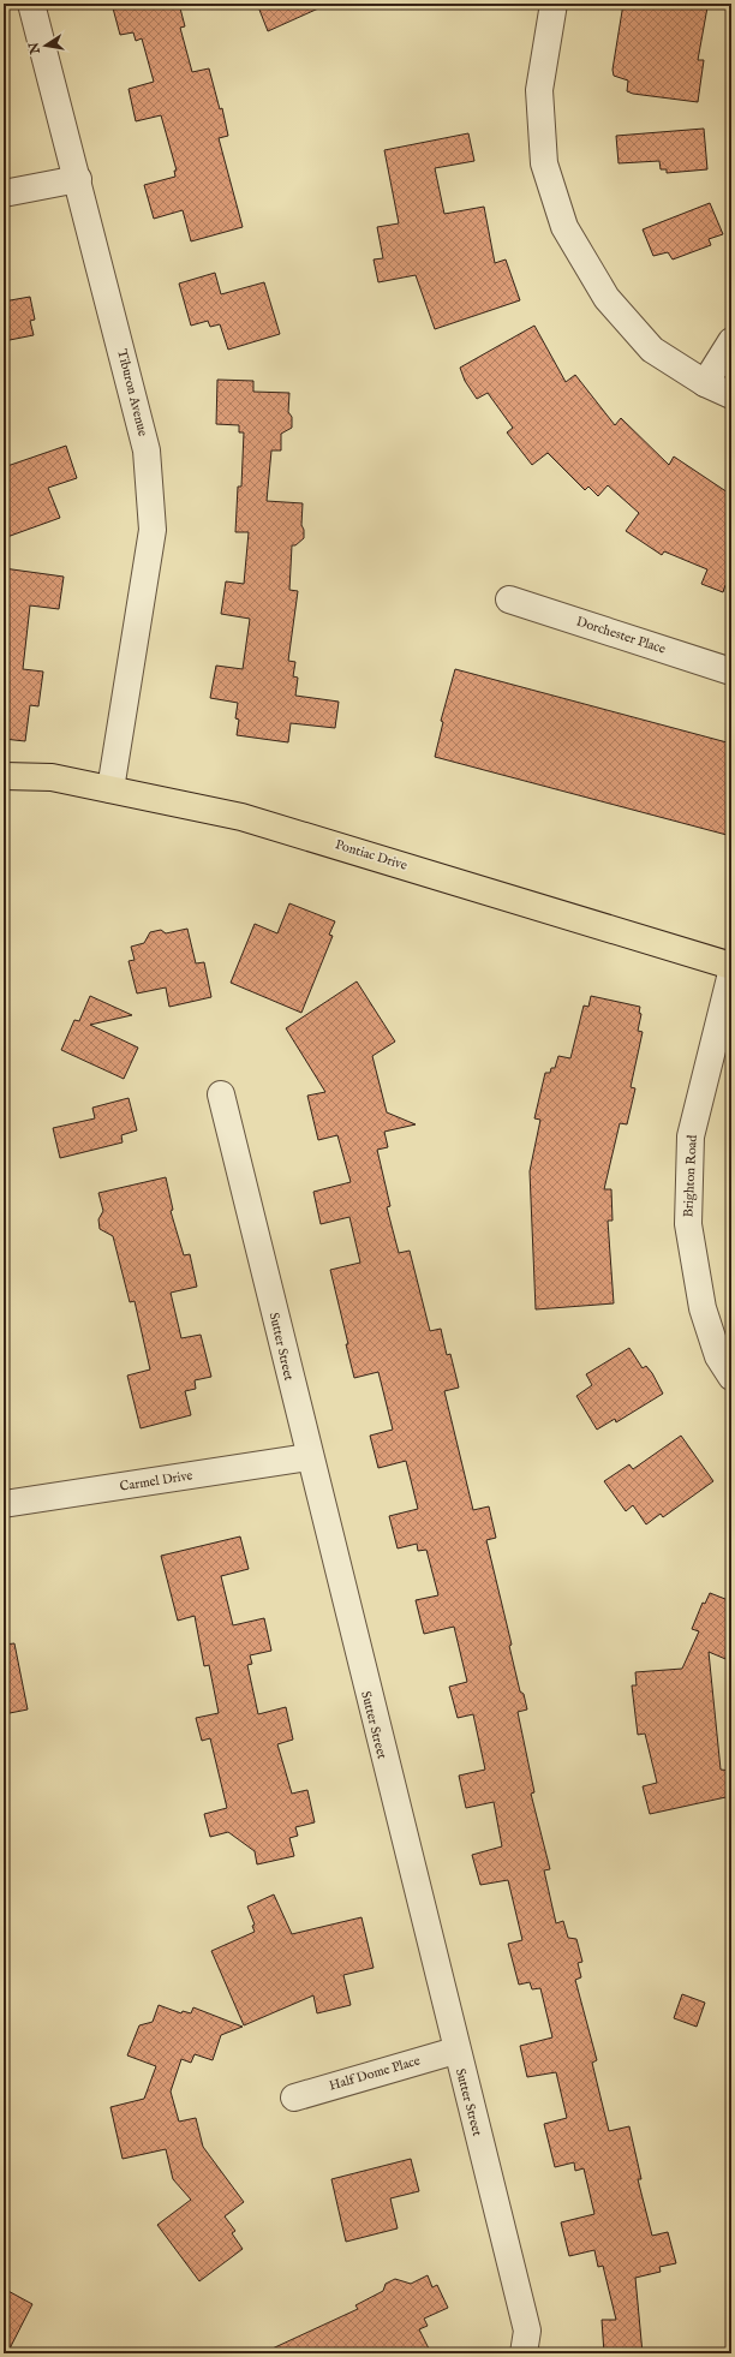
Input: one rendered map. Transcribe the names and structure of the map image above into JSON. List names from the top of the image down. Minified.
{"streets":{"main road":["Pontiac Drive"],"street":["Tiburon Avenue","Dorchester Place","Brighton Road","Sutter Street","Carmel Drive","Half Dome Place"]},"crossings":[["Tiburon Avenue","Pontiac Drive"],["Sutter Street","Carmel Drive"],["Sutter Street","Half Dome Place"]],"north":"left"}
